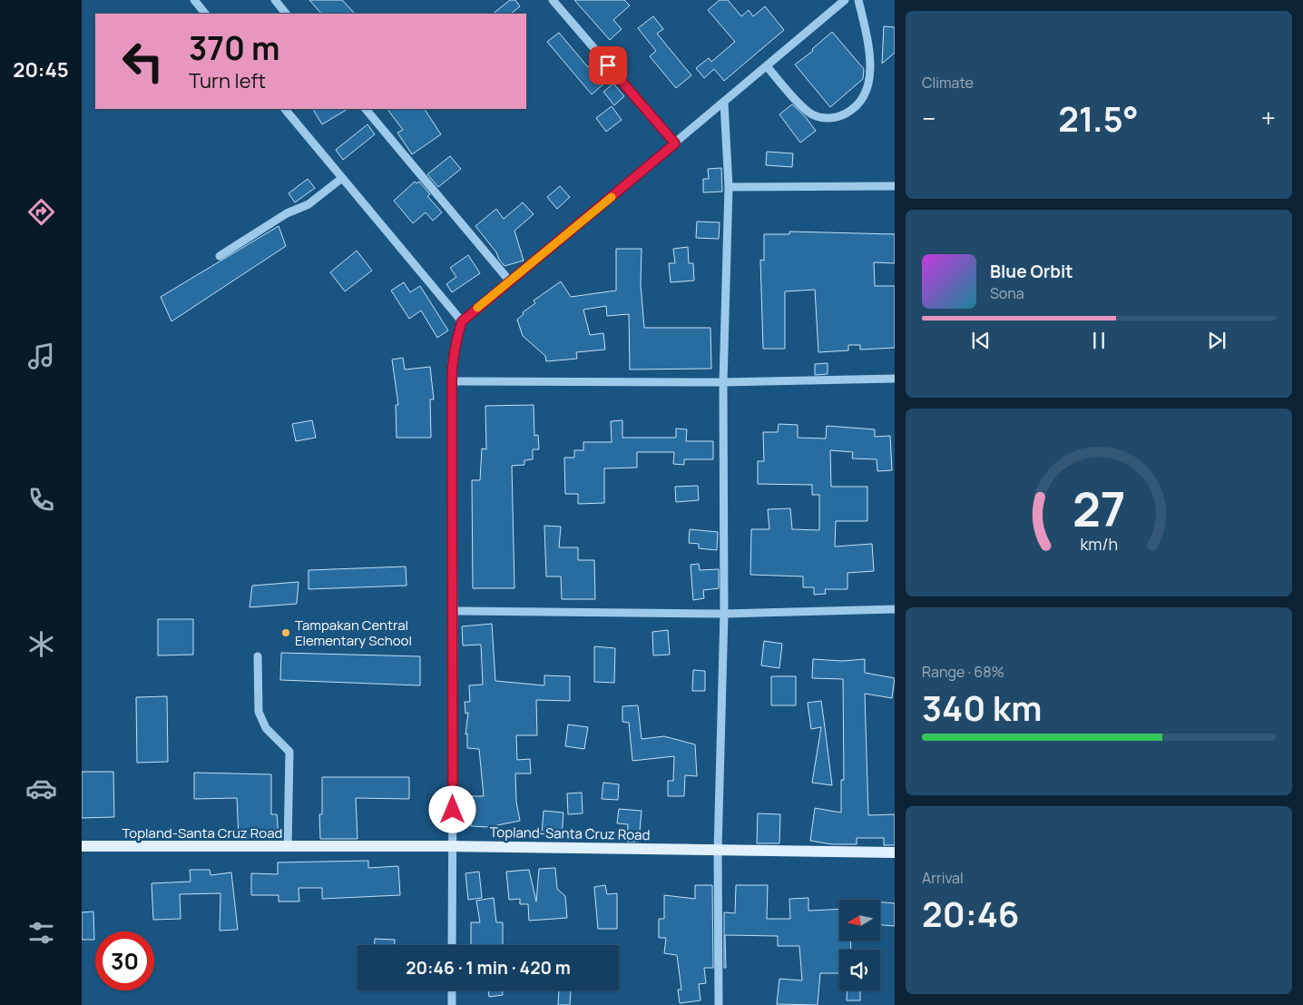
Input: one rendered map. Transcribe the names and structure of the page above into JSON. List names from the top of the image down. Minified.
{"streets":{"main road":["Topland-Santa Cruz Road"]},"places":["Tampakan Central Elementary School"],"north":"left","page":{"tabs":"20:45","tile":["Climate",["Range · 68%","340 km"],["Arrival","20:46"]],"turn":["370 m","Turn left"],"heat":["−","21.5°","+"],"song":["Blue Orbit","Sona"],"limit":"30","trip":"20:46 · 1 min · 420 m","gauge":["27","km/h"]}}
